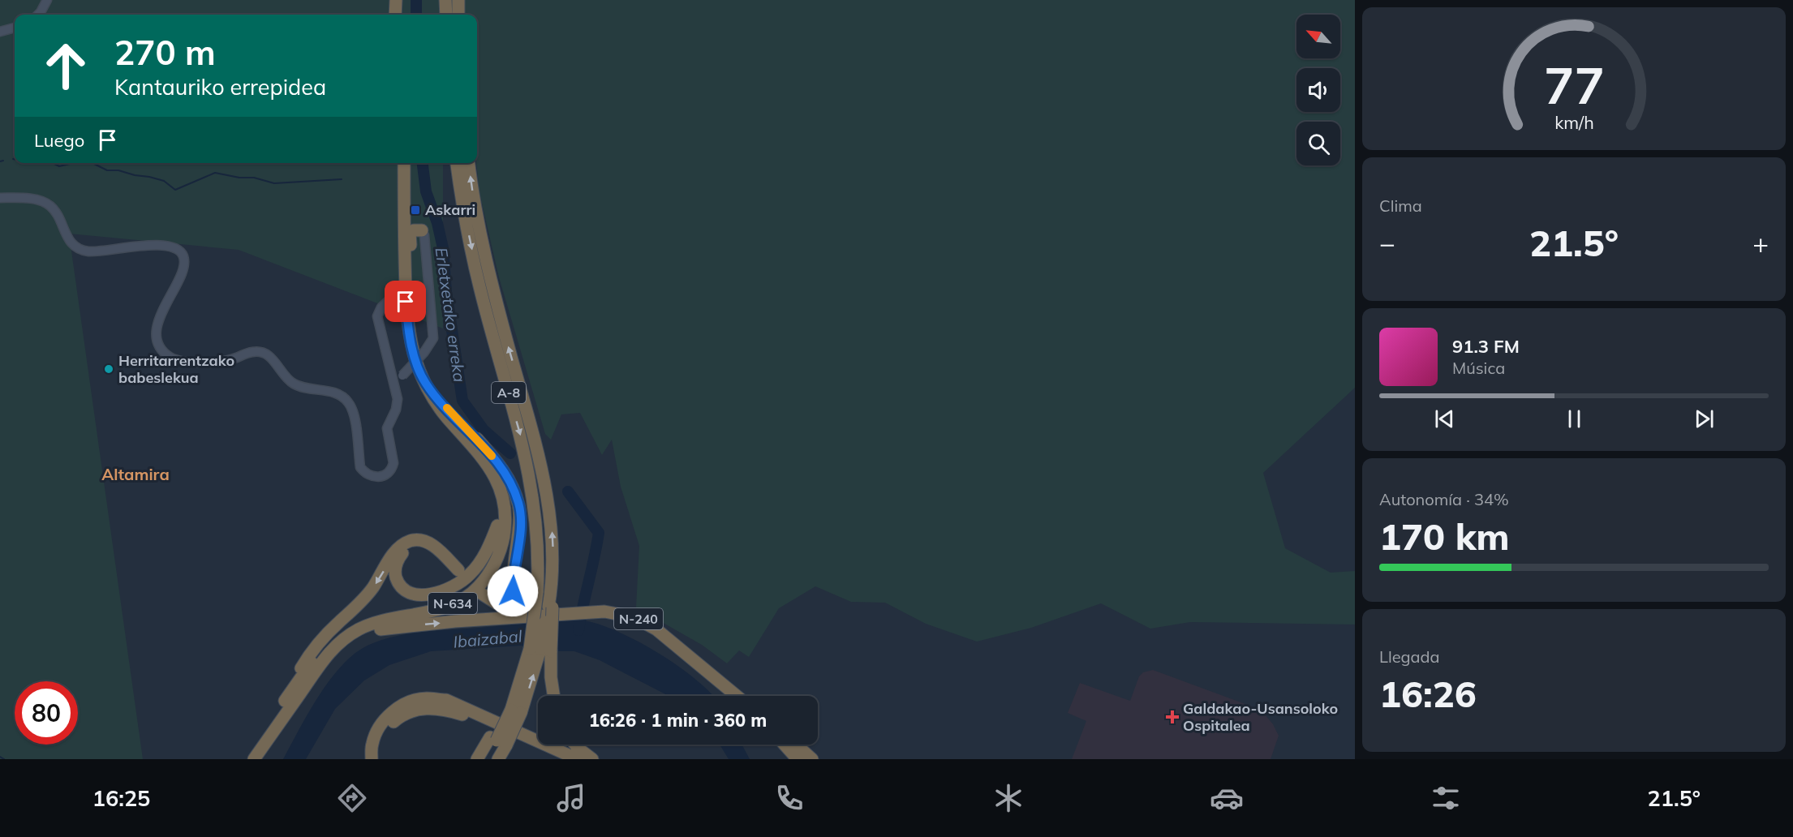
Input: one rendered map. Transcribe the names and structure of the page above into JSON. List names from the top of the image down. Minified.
{"streets":{"highway":["A-8","N-634","N-240"]},"crossings":[["A-8","N-240"]],"districts":["Altamira"],"water":["Erletxetako erreka","Ibaizabal"],"places":{"transit":["Askarri"],"other":["Herritarrentzako babeslekua"],"health":["Galdakao-Usansoloko Ospitalea"]},"north":"top left","page":{"turn":["270 m","Kantauriko errepidea"],"then":"Luego","tile":["Clima",["Autonomía · 34%","170 km"],["Llegada","16:26"]],"heat":["−","21.5°","+"],"song":["91.3 FM","Música"],"limit":"80","trip":"16:26 · 1 min · 360 m","tabs":["16:25","21.5°"],"gauge":["77","km/h"]}}
